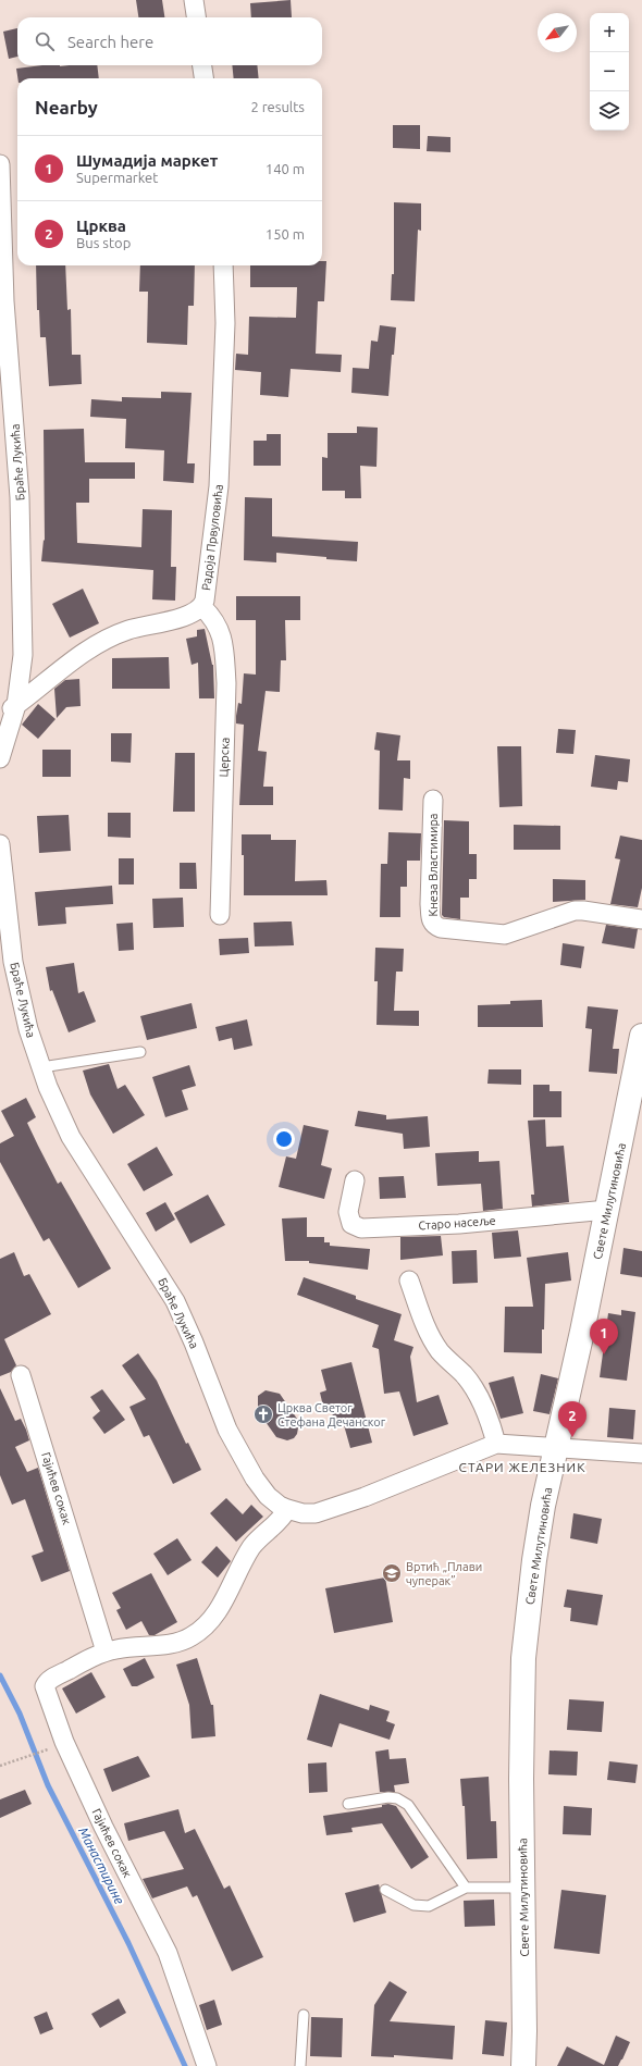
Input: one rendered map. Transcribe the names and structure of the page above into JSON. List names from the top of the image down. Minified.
{"streets":{"street":["Браће Лукића","Радоја Првуловића","Церска","Кнеза Властимира","Свете Милутиновића","Старо насеље","Гајићев сокак"]},"crossings":[["Браће Лукића","Радоја Првуловића"],["Браће Лукића","Свете Милутиновића"],["Браће Лукића","Гајићев сокак"],["Радоја Првуловића","Церска"],["Свете Милутиновића","Старо насеље"]],"districts":["СТАРИ ЖЕЛЕЗНИК"],"water":["Манастирине"],"places":{"church":["Црква Светог Стефана Дечанског"],"school or university":["Вртић „Плави чуперак”"]},"north":"bottom left","page":{"map_buttons":["+","−"],"search":"Search here","heading":["Nearby","2 results"],"list":[{"mark":"1","name":"Шумадија маркет","note":"Supermarket","value":"140 m"},{"mark":"2","name":"Црква","note":"Bus stop","value":"150 m"}],"pins":["1","2"]}}
